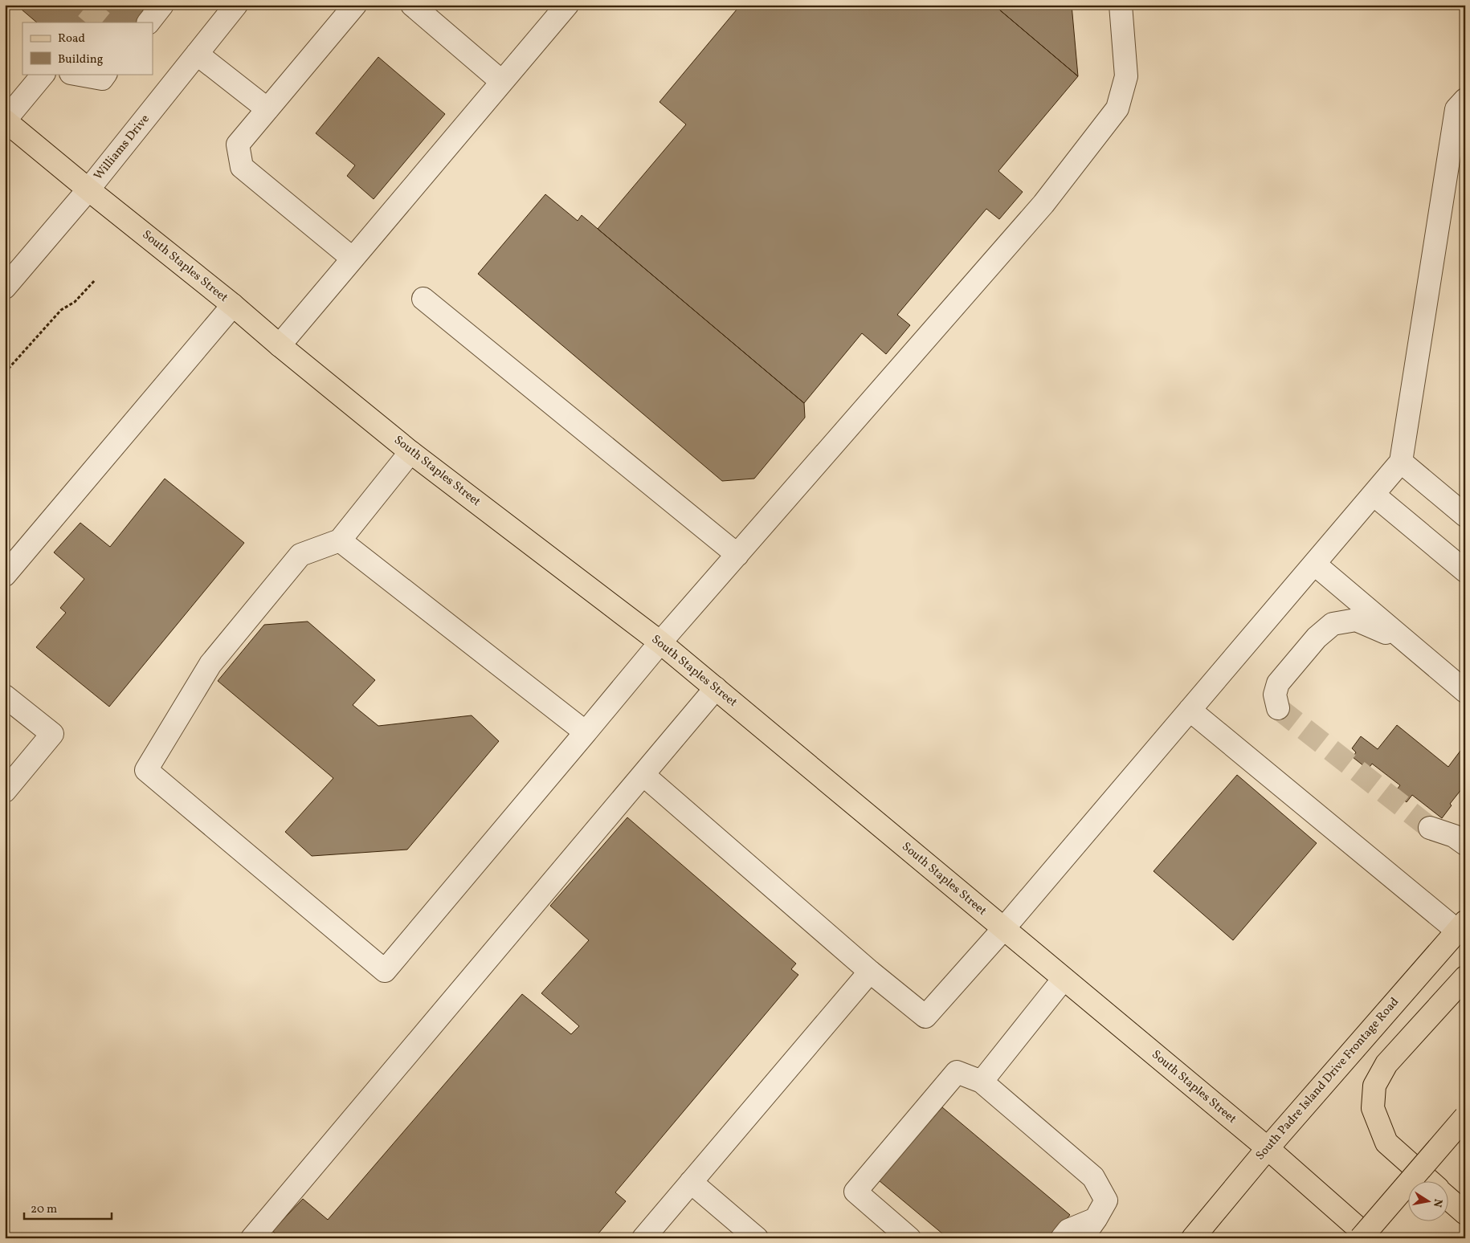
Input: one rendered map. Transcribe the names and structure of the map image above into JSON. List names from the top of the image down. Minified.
{"streets":{"main road":["South Staples Street","South Padre Island Drive Frontage Road"],"street":["Williams Drive"]},"crossings":[["Williams Drive","South Staples Street"],["South Staples Street","South Padre Island Drive Frontage Road"]],"legend":["Road","Building"],"scale_bar":"20 m","north":"right"}
